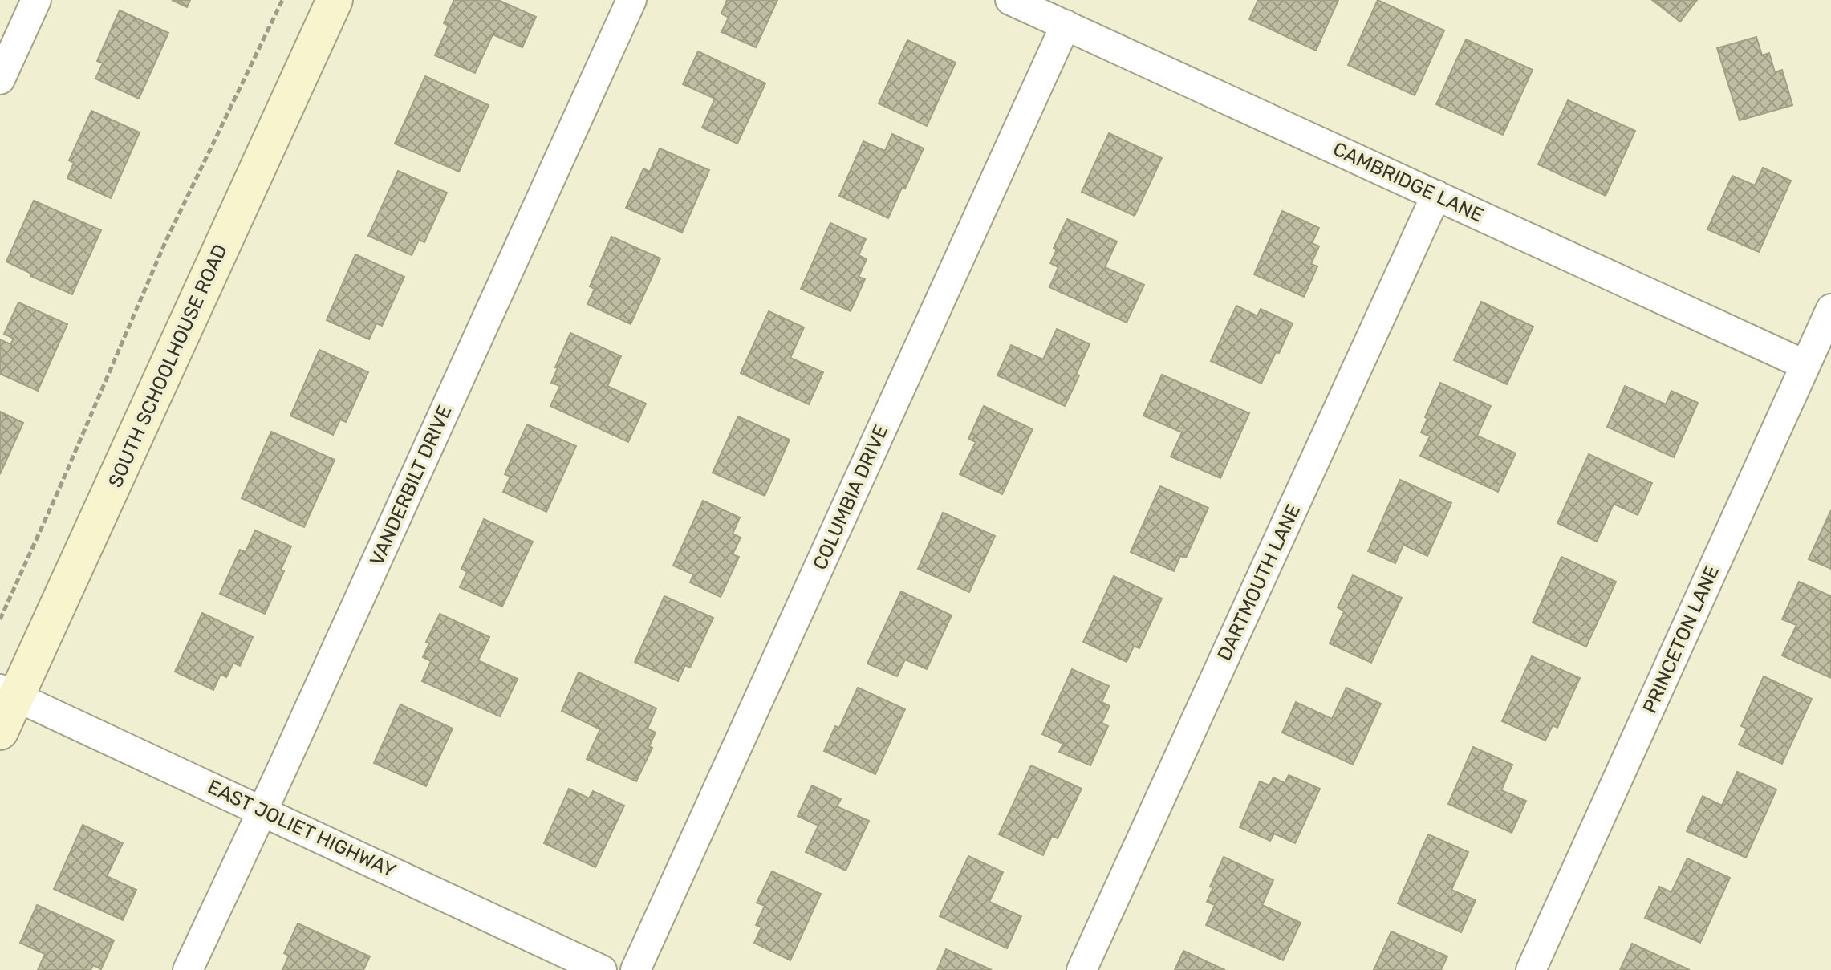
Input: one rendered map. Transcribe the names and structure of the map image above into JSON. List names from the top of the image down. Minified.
{"streets":{"street":["CAMBRIDGE LANE","SOUTH SCHOOLHOUSE ROAD","VANDERBILT DRIVE","COLUMBIA DRIVE","DARTMOUTH LANE","PRINCETON LANE","EAST JOLIET HIGHWAY"]},"crossings":[["CAMBRIDGE LANE","COLUMBIA DRIVE"],["CAMBRIDGE LANE","DARTMOUTH LANE"],["CAMBRIDGE LANE","PRINCETON LANE"],["SOUTH SCHOOLHOUSE ROAD","EAST JOLIET HIGHWAY"],["VANDERBILT DRIVE","EAST JOLIET HIGHWAY"]]}
